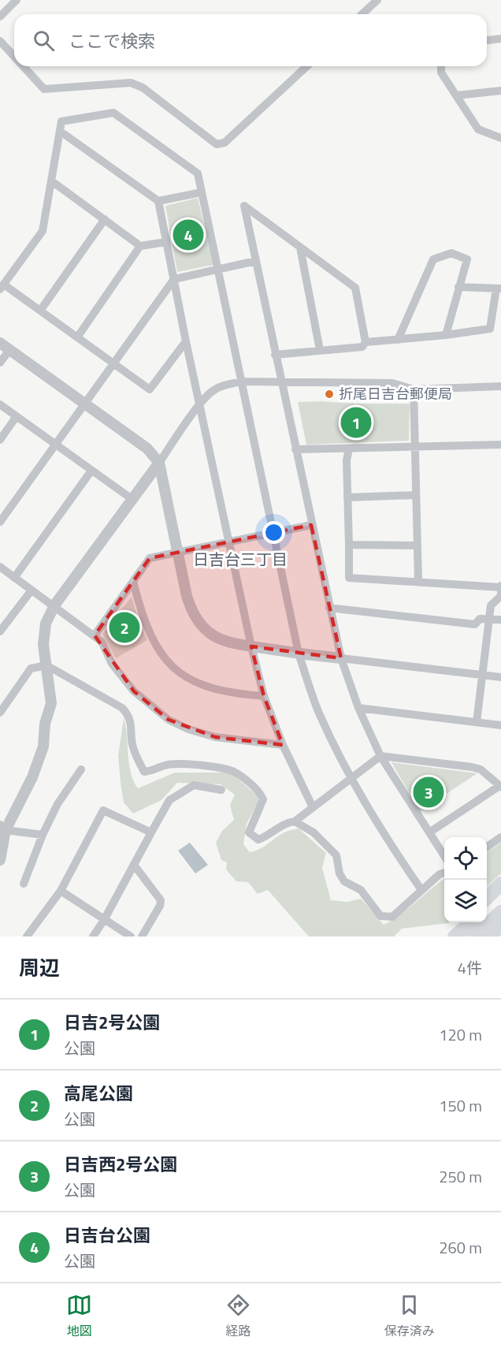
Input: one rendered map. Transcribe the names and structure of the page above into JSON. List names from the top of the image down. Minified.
{"districts":["日吉台三丁目"],"places":["折尾日吉台郵便局"],"page":{"search":"ここで検索","pins":["4","1","2","3"],"heading":["周辺","4件"],"list":[{"mark":"1","name":"日吉2号公園","note":"公園","value":"120 m"},{"mark":"2","name":"高尾公園","note":"公園","value":"150 m"},{"mark":"3","name":"日吉西2号公園","note":"公園","value":"250 m"},{"mark":"4","name":"日吉台公園","note":"公園","value":"260 m"}],"nav":["地図","経路","保存済み"]}}
